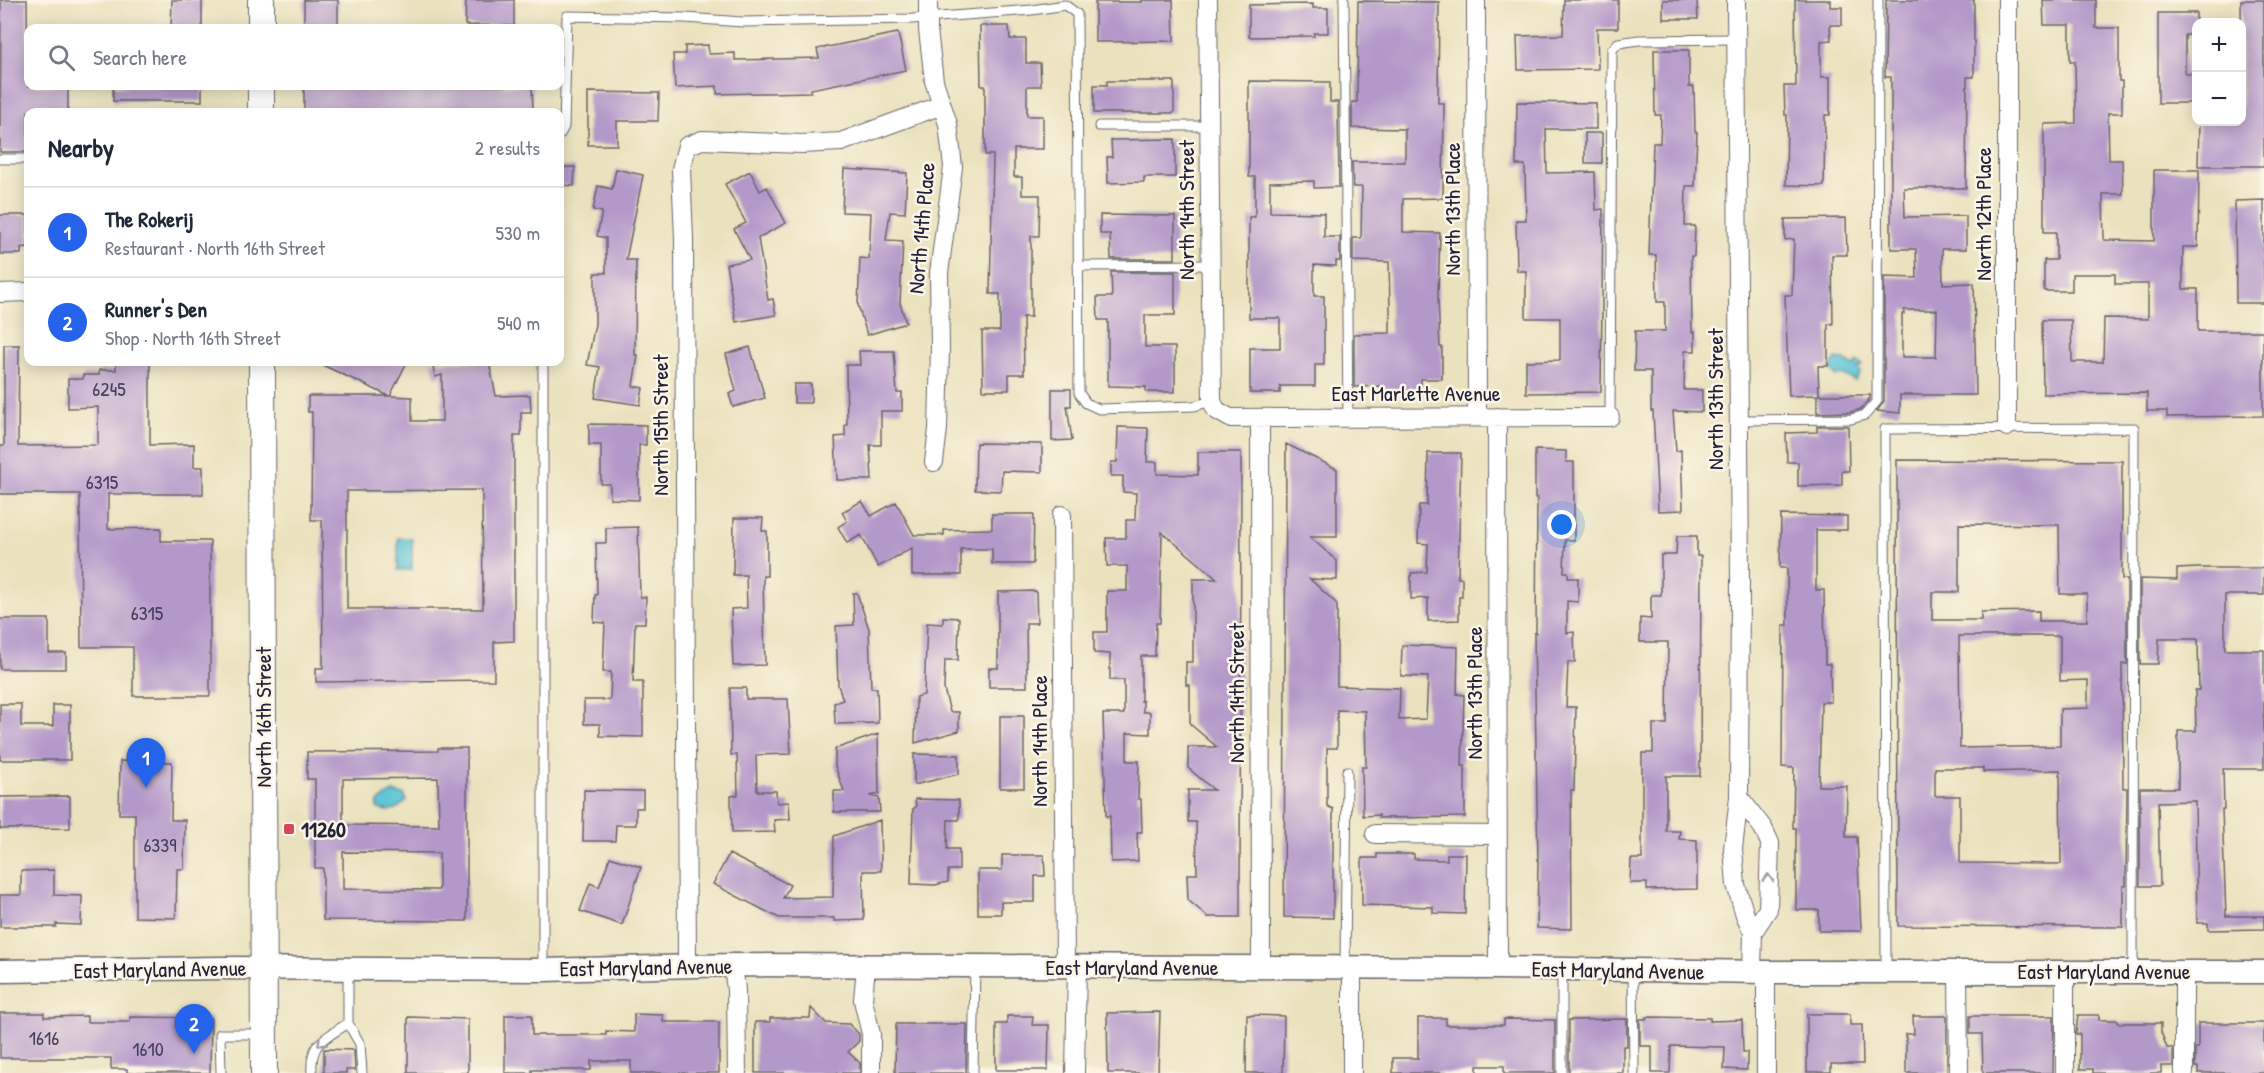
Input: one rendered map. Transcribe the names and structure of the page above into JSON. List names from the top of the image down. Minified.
{"streets":{"main road":["North 16th Street"],"street":["North 13th Place","North 14th Street","North 12th Place","North 14th Place","East Marlette Avenue","North 13th Street","North 15th Street","East Maryland Avenue"]},"crossings":[["North 13th Place","East Marlette Avenue"],["North 13th Place","East Maryland Avenue"],["North 14th Street","East Marlette Avenue"],["North 14th Street","East Maryland Avenue"],["North 14th Place","North 15th Street"],["North 14th Place","East Maryland Avenue"],["North 13th Street","East Maryland Avenue"],["North 15th Street","East Maryland Avenue"],["North 16th Street","East Maryland Avenue"]],"places":{"transit":["11260"]},"house_numbers":["6245","6315","6315","6339","1616","1610"],"page":{"map_buttons":["+","−"],"search":"Search here","heading":["Nearby","2 results"],"list":[{"mark":"1","name":"The Rokerij","note":"Restaurant · North 16th Street","value":"530 m"},{"mark":"2","name":"Runner's Den","note":"Shop · North 16th Street","value":"540 m"}],"pins":["1","2"]}}
